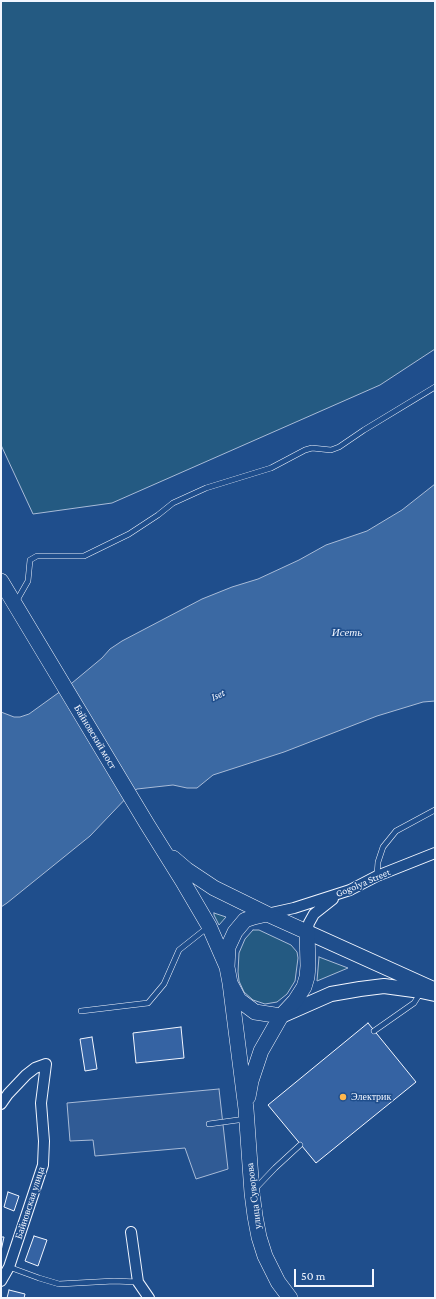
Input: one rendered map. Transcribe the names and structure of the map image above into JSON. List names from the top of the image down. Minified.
{"streets":{"main road":["Байновский мост","улица Суворова"],"street":["Gogolya Street","Байновская улица"]},"water":["Исеть","Iset"],"places":["Электрик"],"scale_bar":"50 m"}
